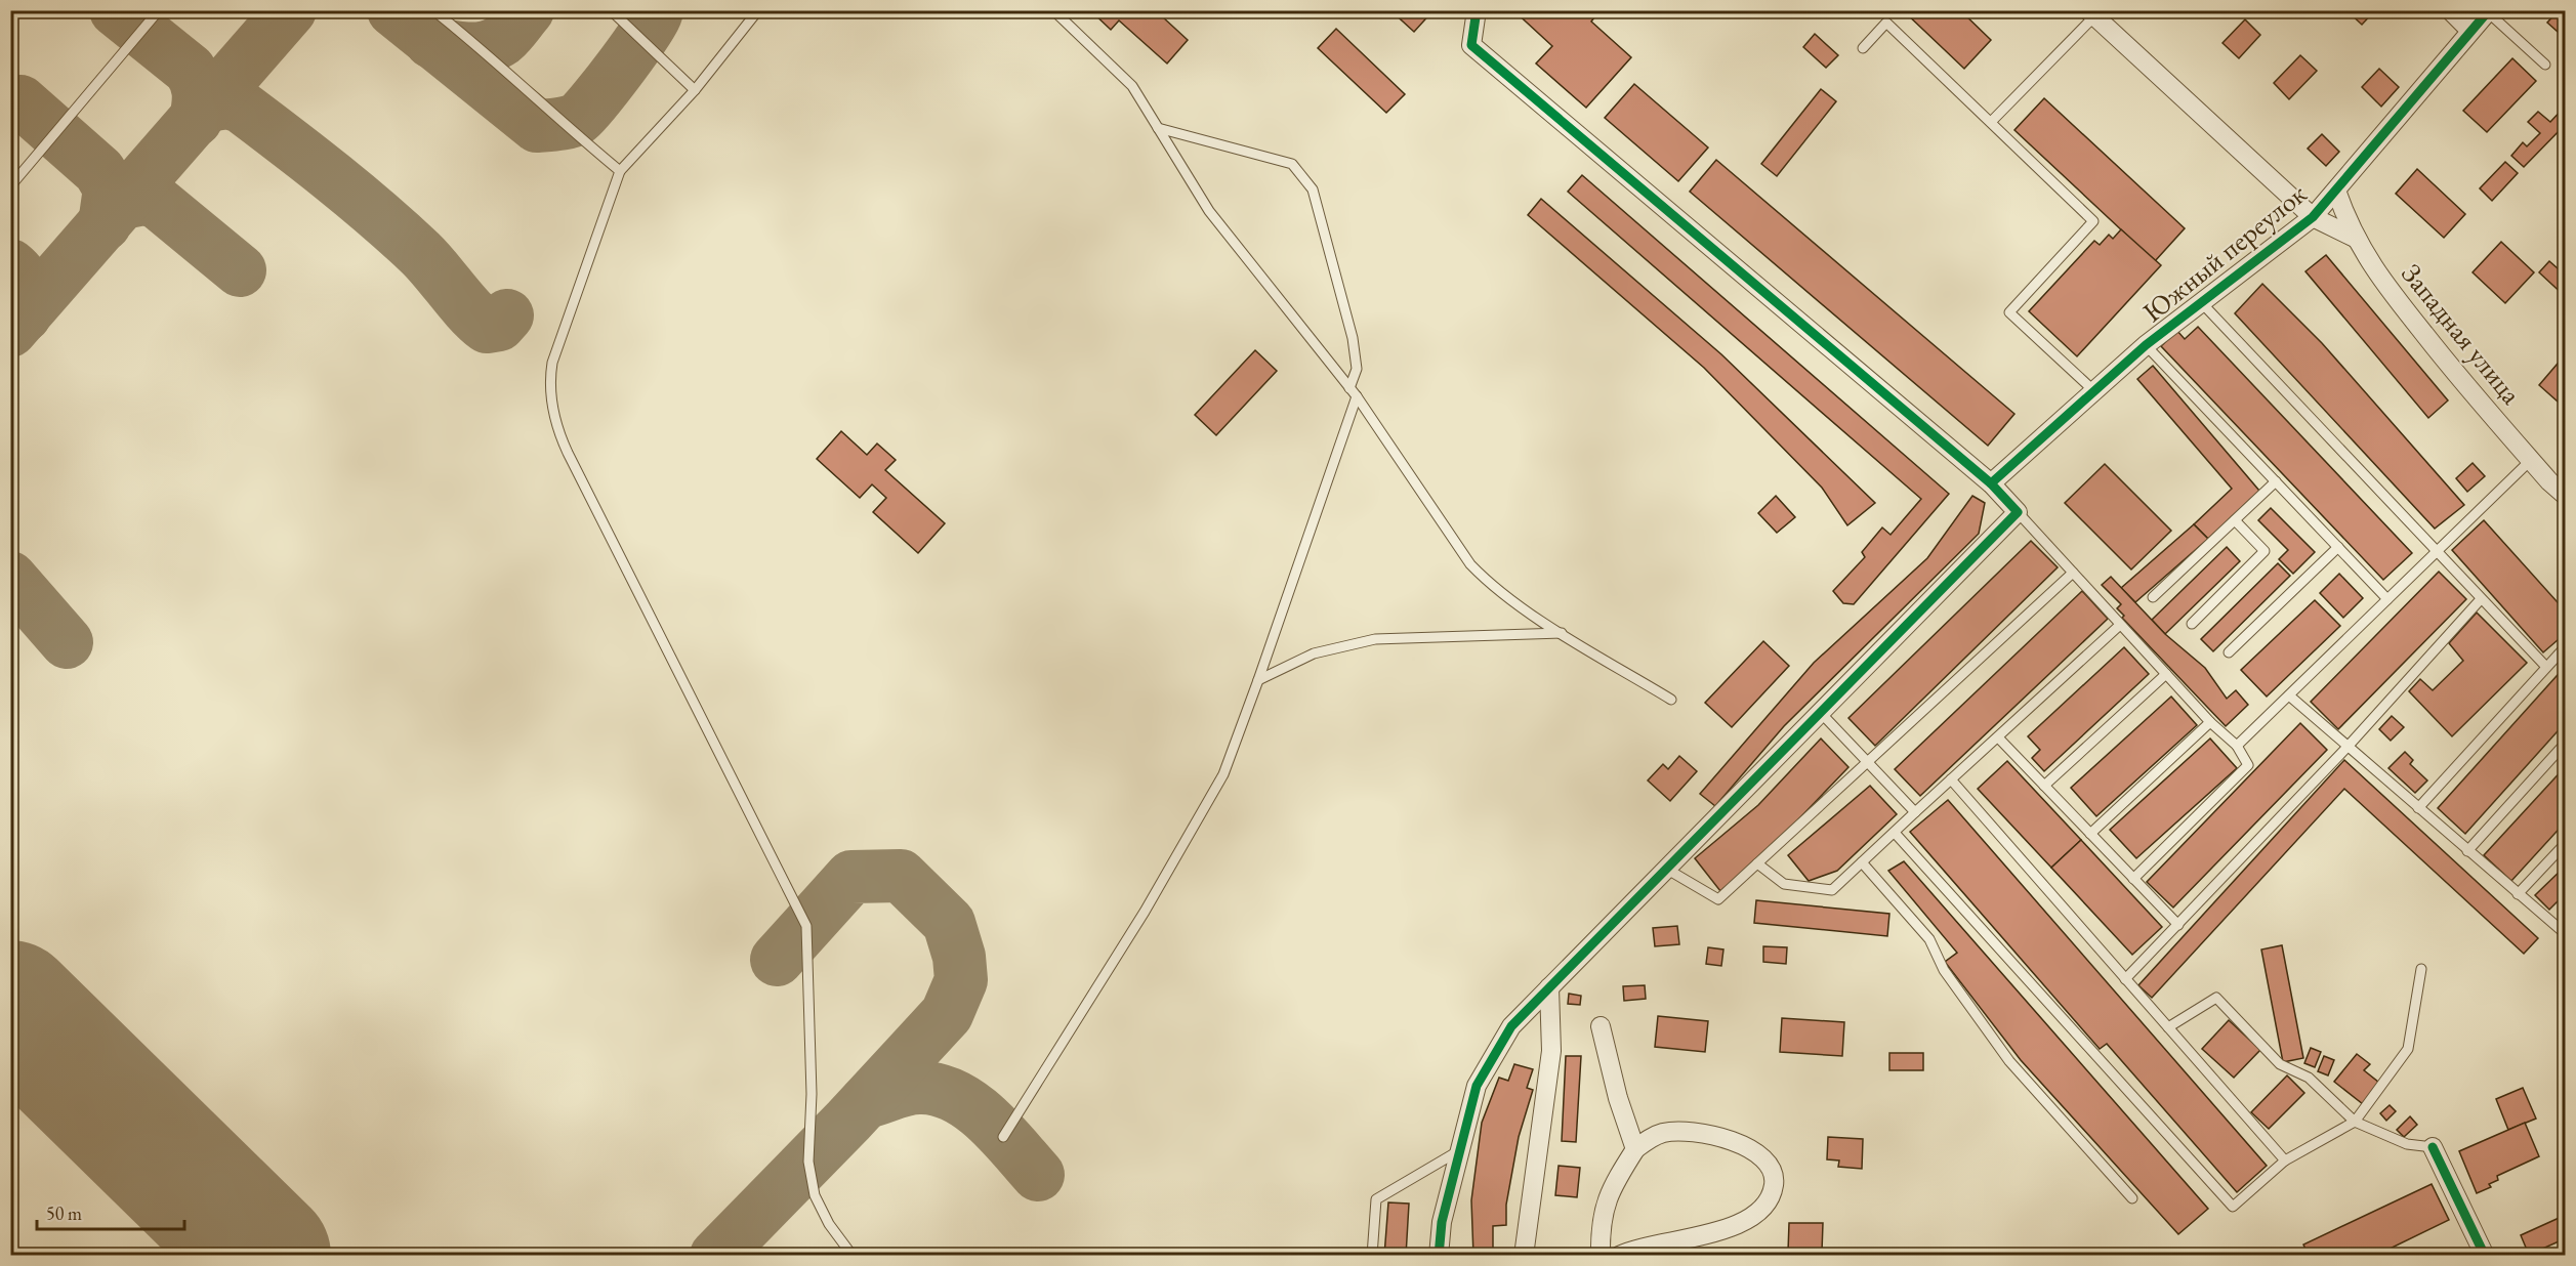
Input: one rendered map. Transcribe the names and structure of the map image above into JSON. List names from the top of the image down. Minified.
{"streets":{"street":["Южный переулок","Западная улица"]},"crossings":[["Южный переулок","Западная улица"]],"scale_bar":"50 m"}
